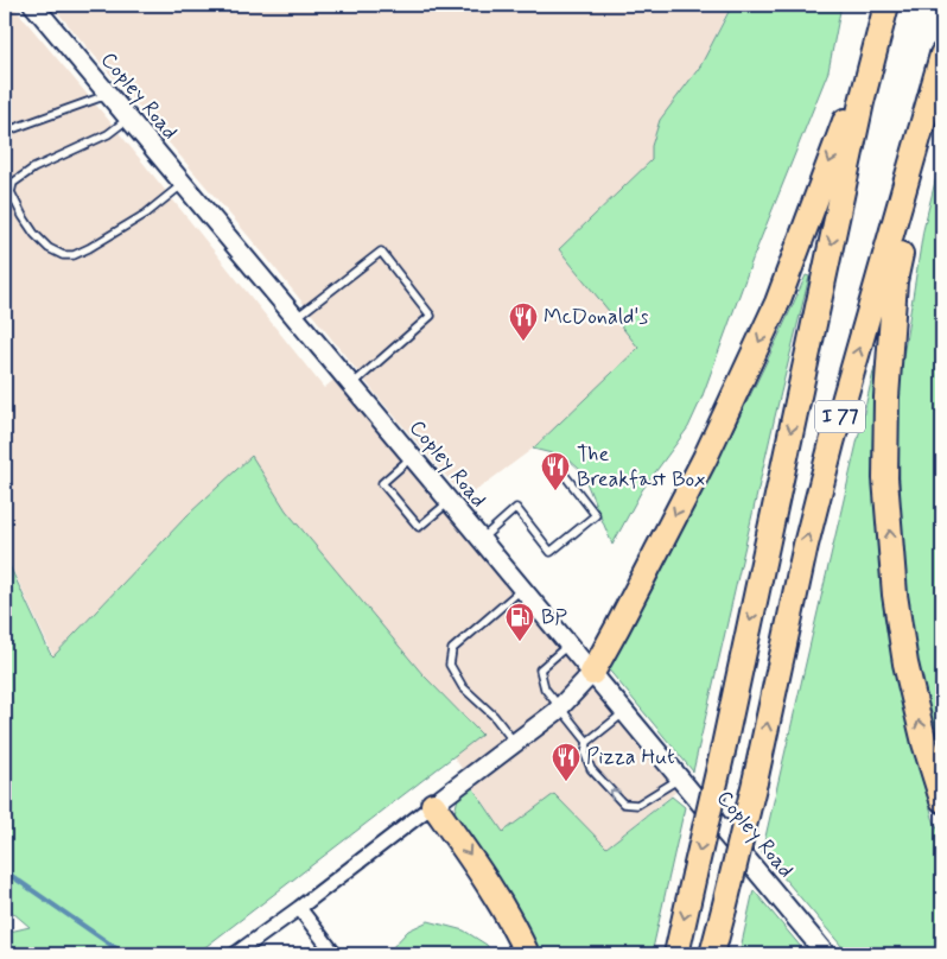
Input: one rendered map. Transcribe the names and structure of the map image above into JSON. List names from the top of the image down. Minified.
{"streets":{"highway":["I 77"],"main road":["Copley Road"]},"places":{"restaurant":["McDonald's","The Breakfast Box","Pizza Hut"],"fuel station":["BP"]}}
